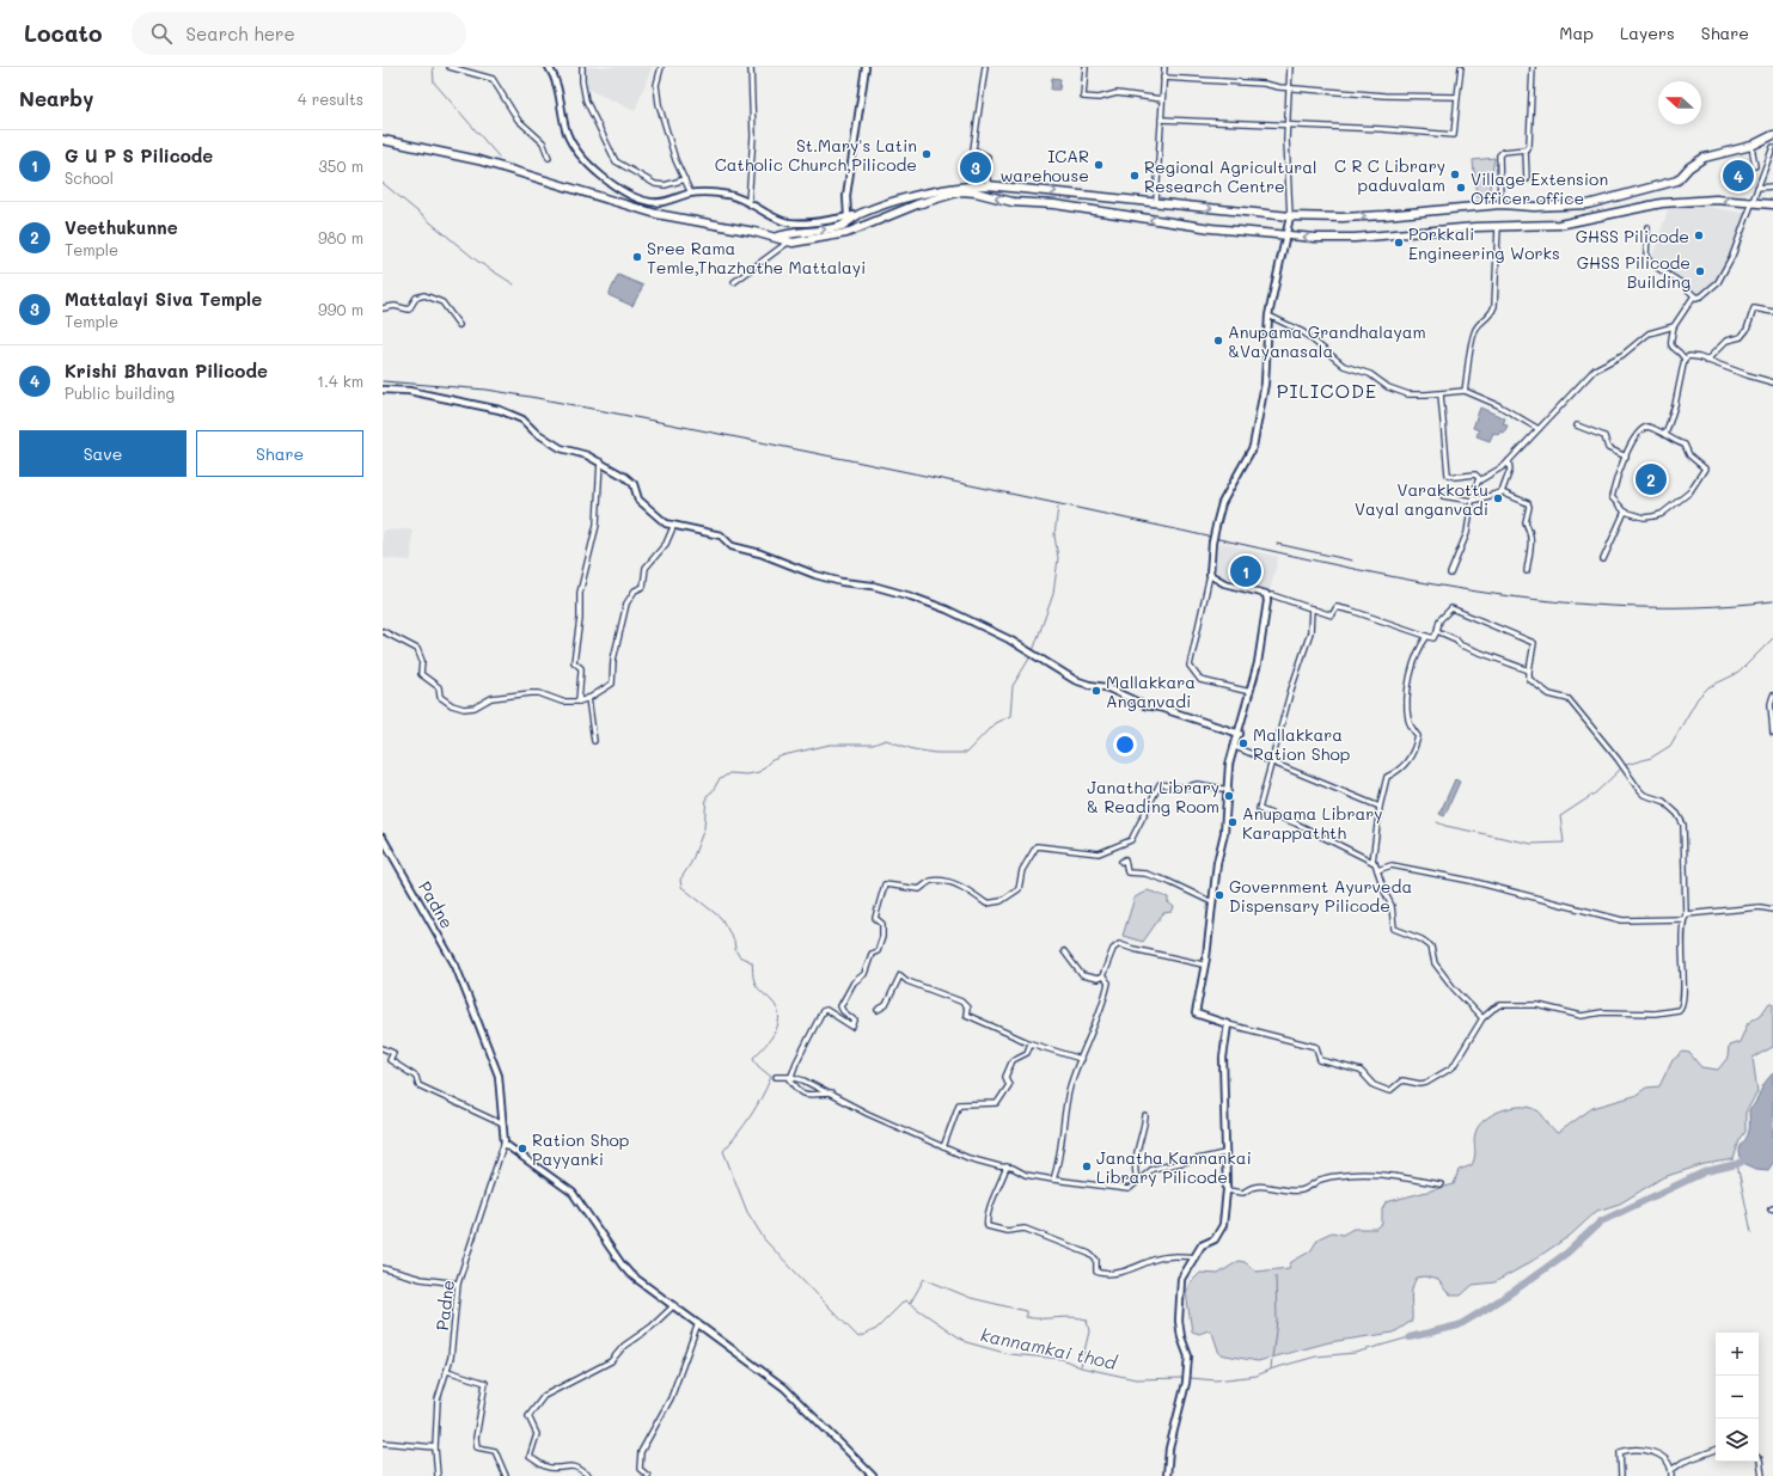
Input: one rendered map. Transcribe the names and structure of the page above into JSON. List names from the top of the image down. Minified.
{"streets":{"street":["Padne"]},"districts":["PILICODE"],"water":["kannamkai thod"],"places":["St.Mary's Latin Catholic Church,Pilicode","ICAR warehouse","C R C Library paduvalam","Regional Agricultural Research Centre","Village Extension Officer office","GHSS Pilicode","Porkkali Engineering Works","Sree Rama Temle,Thazhathe Mattalayi","GHSS Pilicode Building","Anupama Grandhalayam &Vayanasala","Varakkottu Vayal anganvadi","Mallakkara Anganvadi","Mallakkara Ration Shop","Janatha Library & Reading Room","Anupama Library Karappathth","Government Ayurveda Dispensary Pilicode","Ration Shop Payyanki","Janatha Kannankai Library Pilicode"],"north":"left","page":{"header":"Locato","search":"Search here","nav":["Map","Layers","Share"],"heading":["Nearby","4 results"],"list":[{"mark":"1","name":"G U P S Pilicode","note":"School","value":"350 m"},{"mark":"2","name":"Veethukunne","note":"Temple","value":"980 m"},{"mark":"3","name":"Mattalayi Siva Temple","note":"Temple","value":"990 m"},{"mark":"4","name":"Krishi Bhavan Pilicode","note":"Public building","value":"1.4 km"}],"pins":["3","4","2","1"],"buttons":["Save","Share"],"map_buttons":["+","−"]}}
